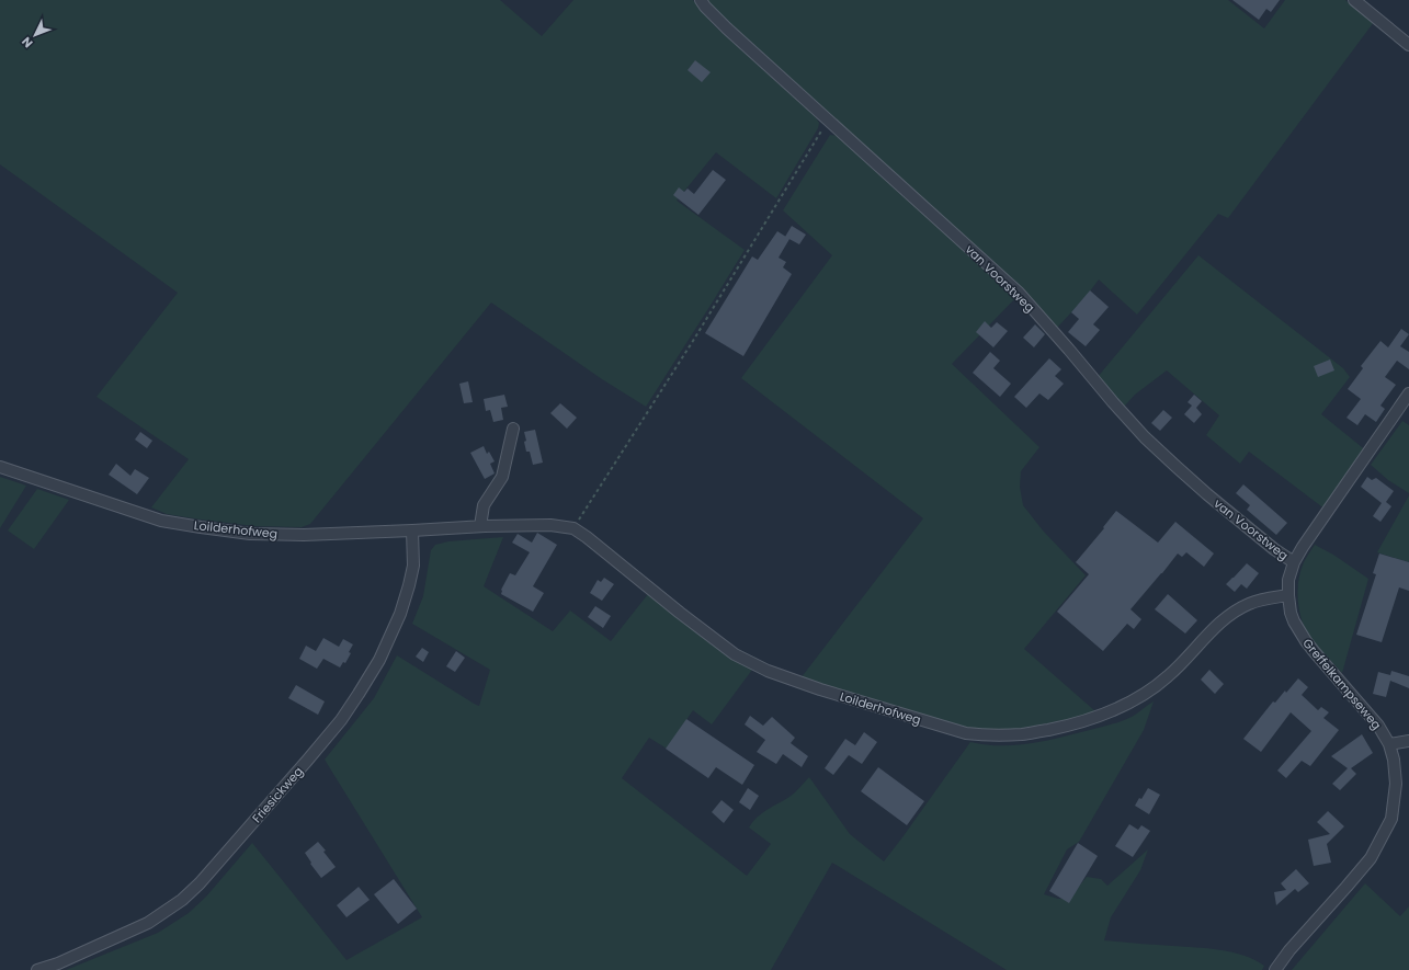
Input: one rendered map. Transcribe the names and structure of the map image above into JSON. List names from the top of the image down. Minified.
{"streets":{"street":["van Voorstweg","Loilderhofweg","Greffelkampseweg","Friesickweg"]},"crossings":[["van Voorstweg","Greffelkampseweg"],["Loilderhofweg","Greffelkampseweg"],["Loilderhofweg","Friesickweg"]],"north":"bottom left"}
